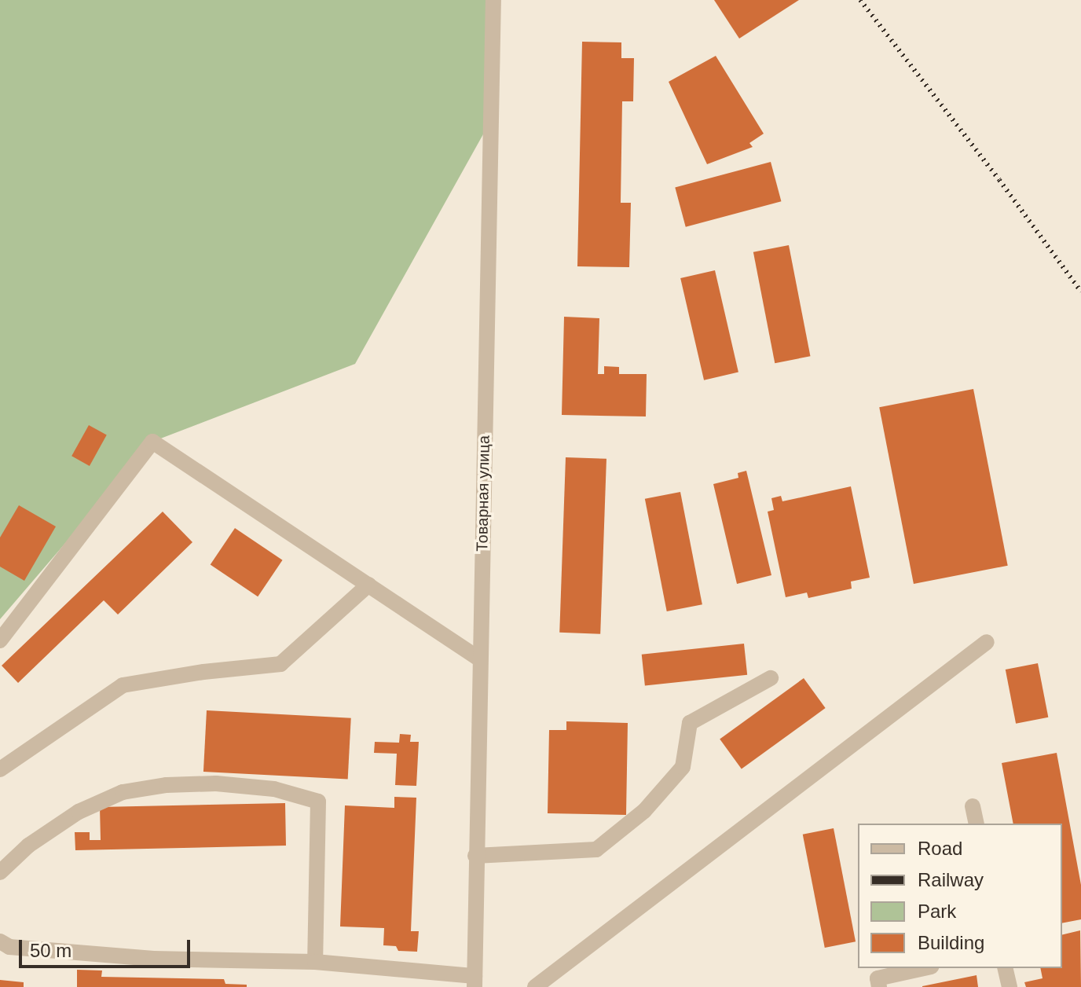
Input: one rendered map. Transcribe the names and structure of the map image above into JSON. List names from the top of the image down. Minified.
{"streets":{"street":["Товарная улица"]},"legend":["Road","Railway","Park","Building"],"scale_bar":"50 m"}
